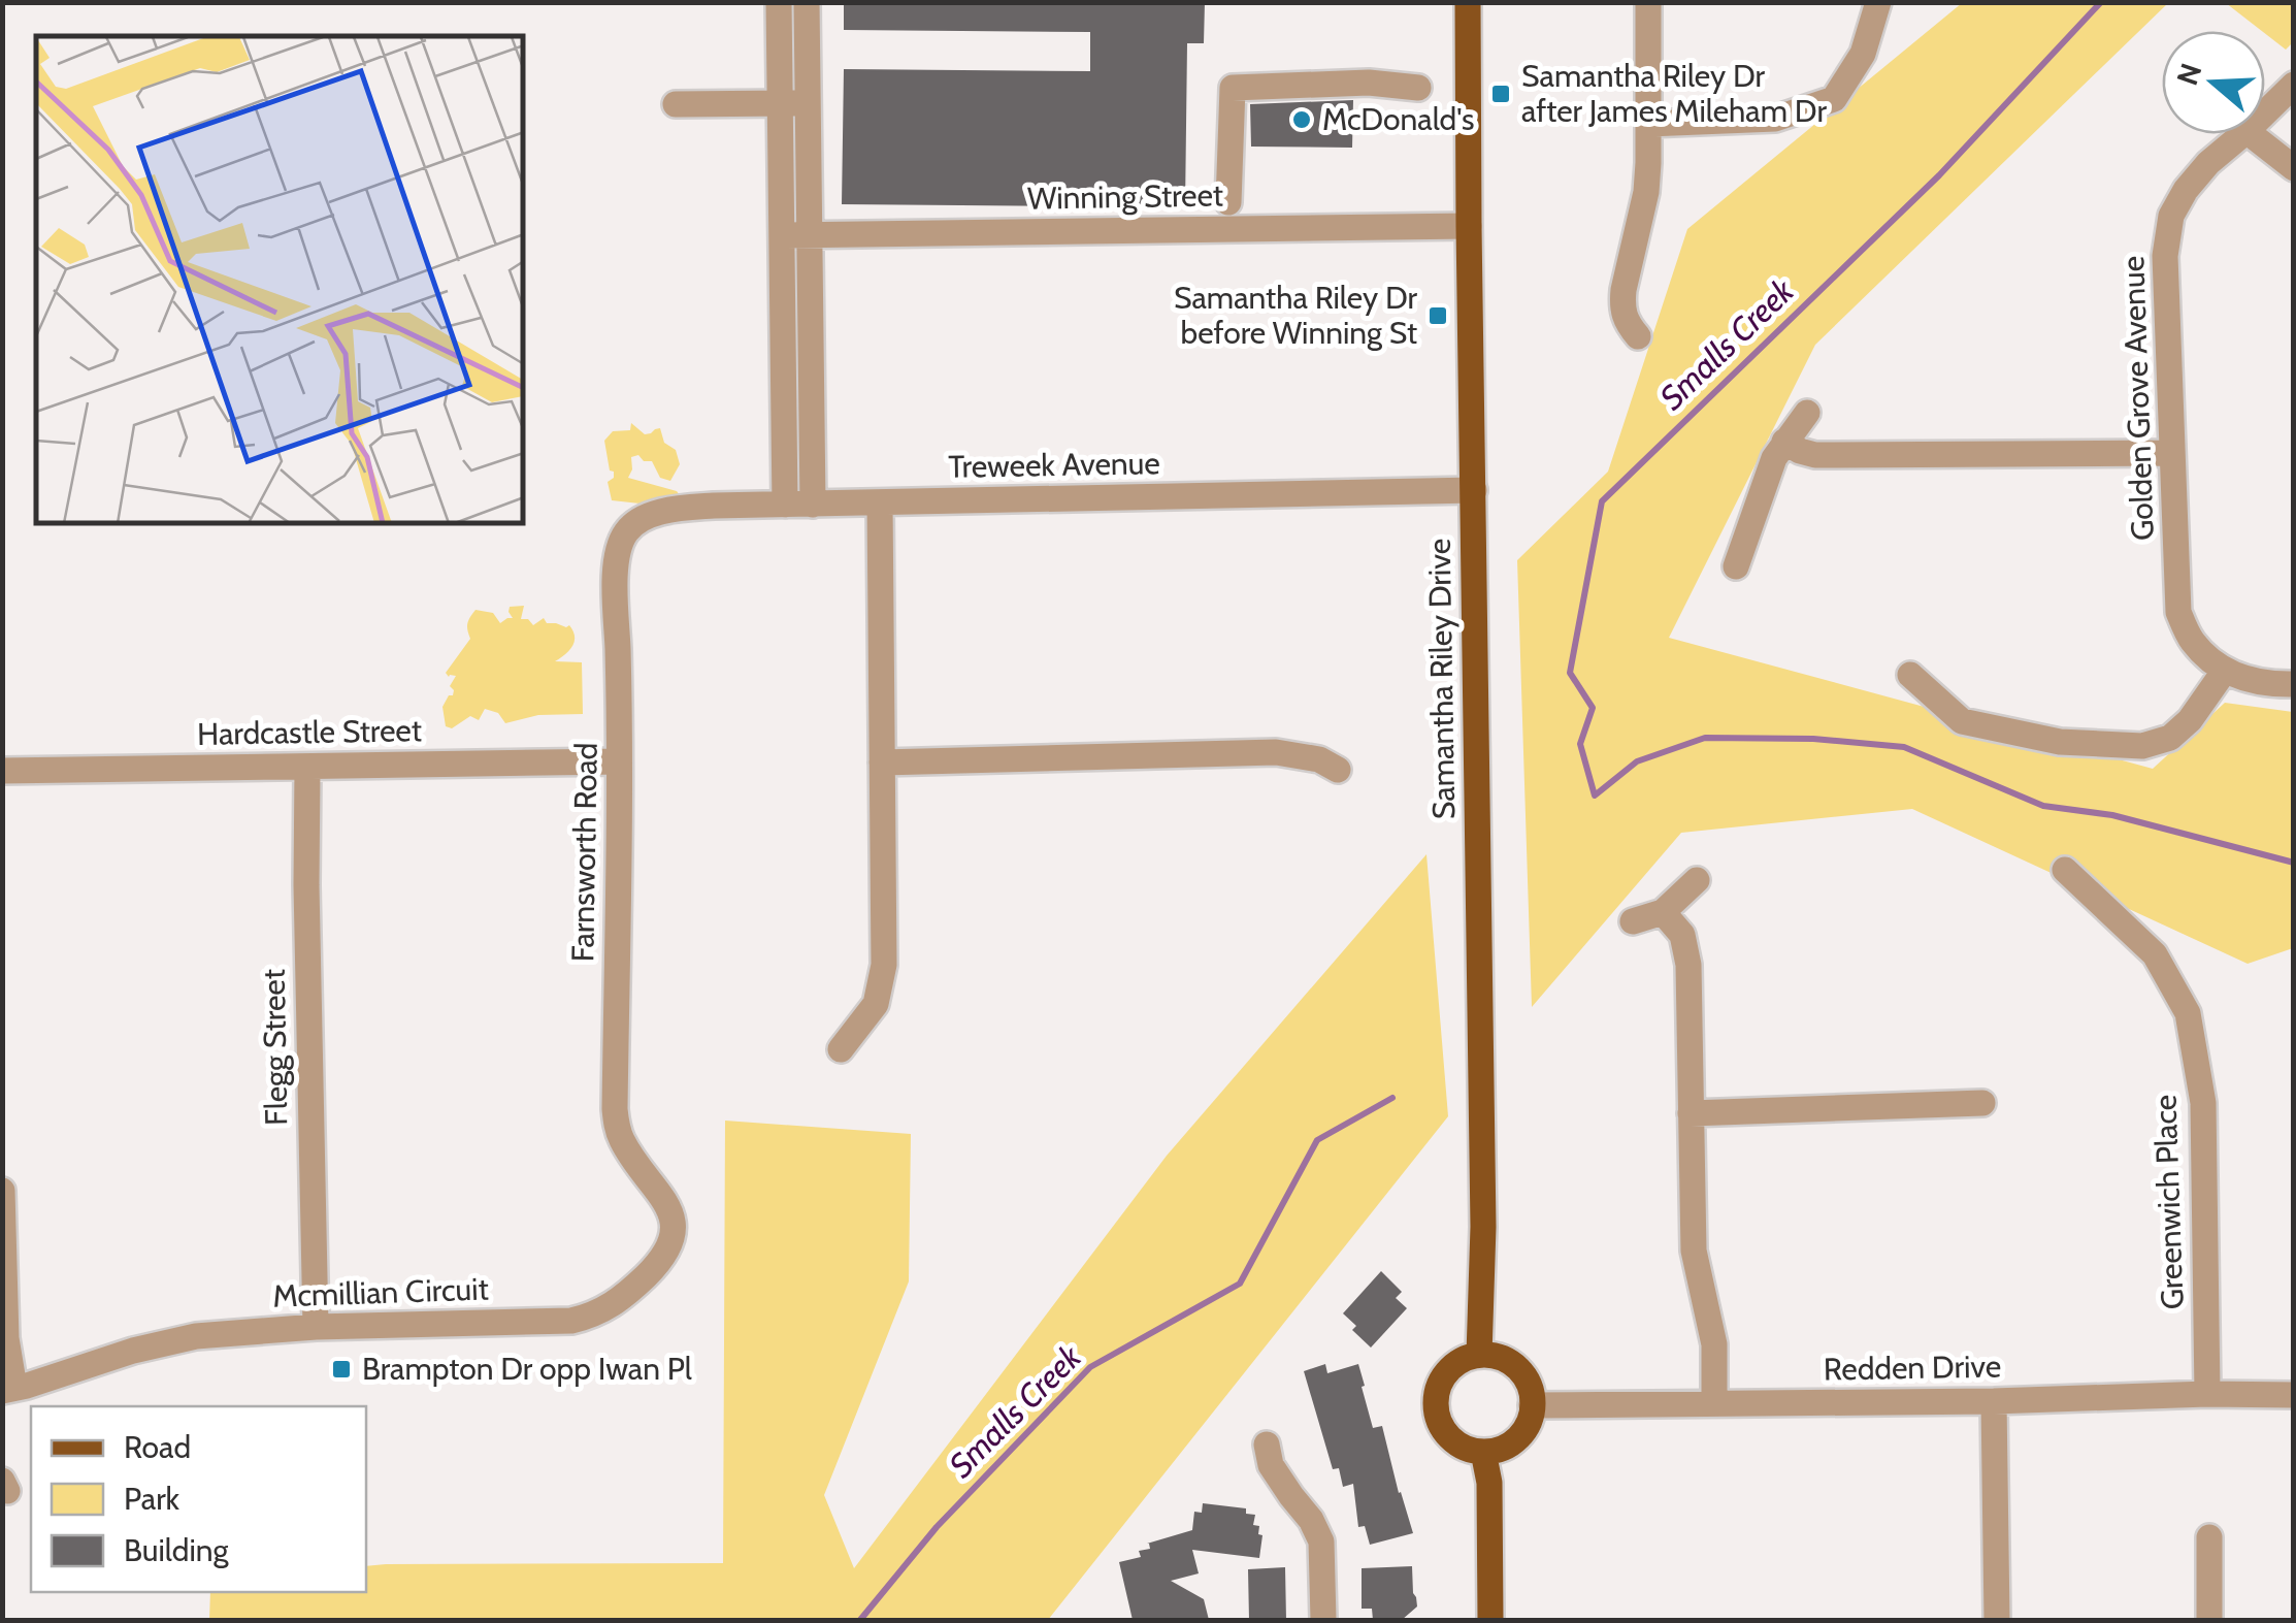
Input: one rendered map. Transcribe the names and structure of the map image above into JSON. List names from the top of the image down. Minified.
{"streets":{"main road":["Samantha Riley Drive"],"street":["Winning Street","Golden Grove Avenue","Treweek Avenue","Hardcastle Street","Farnsworth Road","Flegg Street","Greenwich Place","Mcmillian Circuit","Redden Drive"]},"crossings":[["Winning Street","Samantha Riley Drive"],["Treweek Avenue","Samantha Riley Drive"],["Treweek Avenue","Farnsworth Road"],["Samantha Riley Drive","Redden Drive"],["Hardcastle Street","Farnsworth Road"],["Hardcastle Street","Flegg Street"],["Farnsworth Road","Mcmillian Circuit"],["Flegg Street","Mcmillian Circuit"],["Greenwich Place","Redden Drive"]],"water":["Smalls Creek"],"places":{"transit":["Samantha Riley Dr after James Mileham Dr","Samantha Riley Dr before Winning St","Brampton Dr opp Iwan Pl"],"other":["McDonald's"]},"legend":["Road","Park","Building"],"north":"left"}
